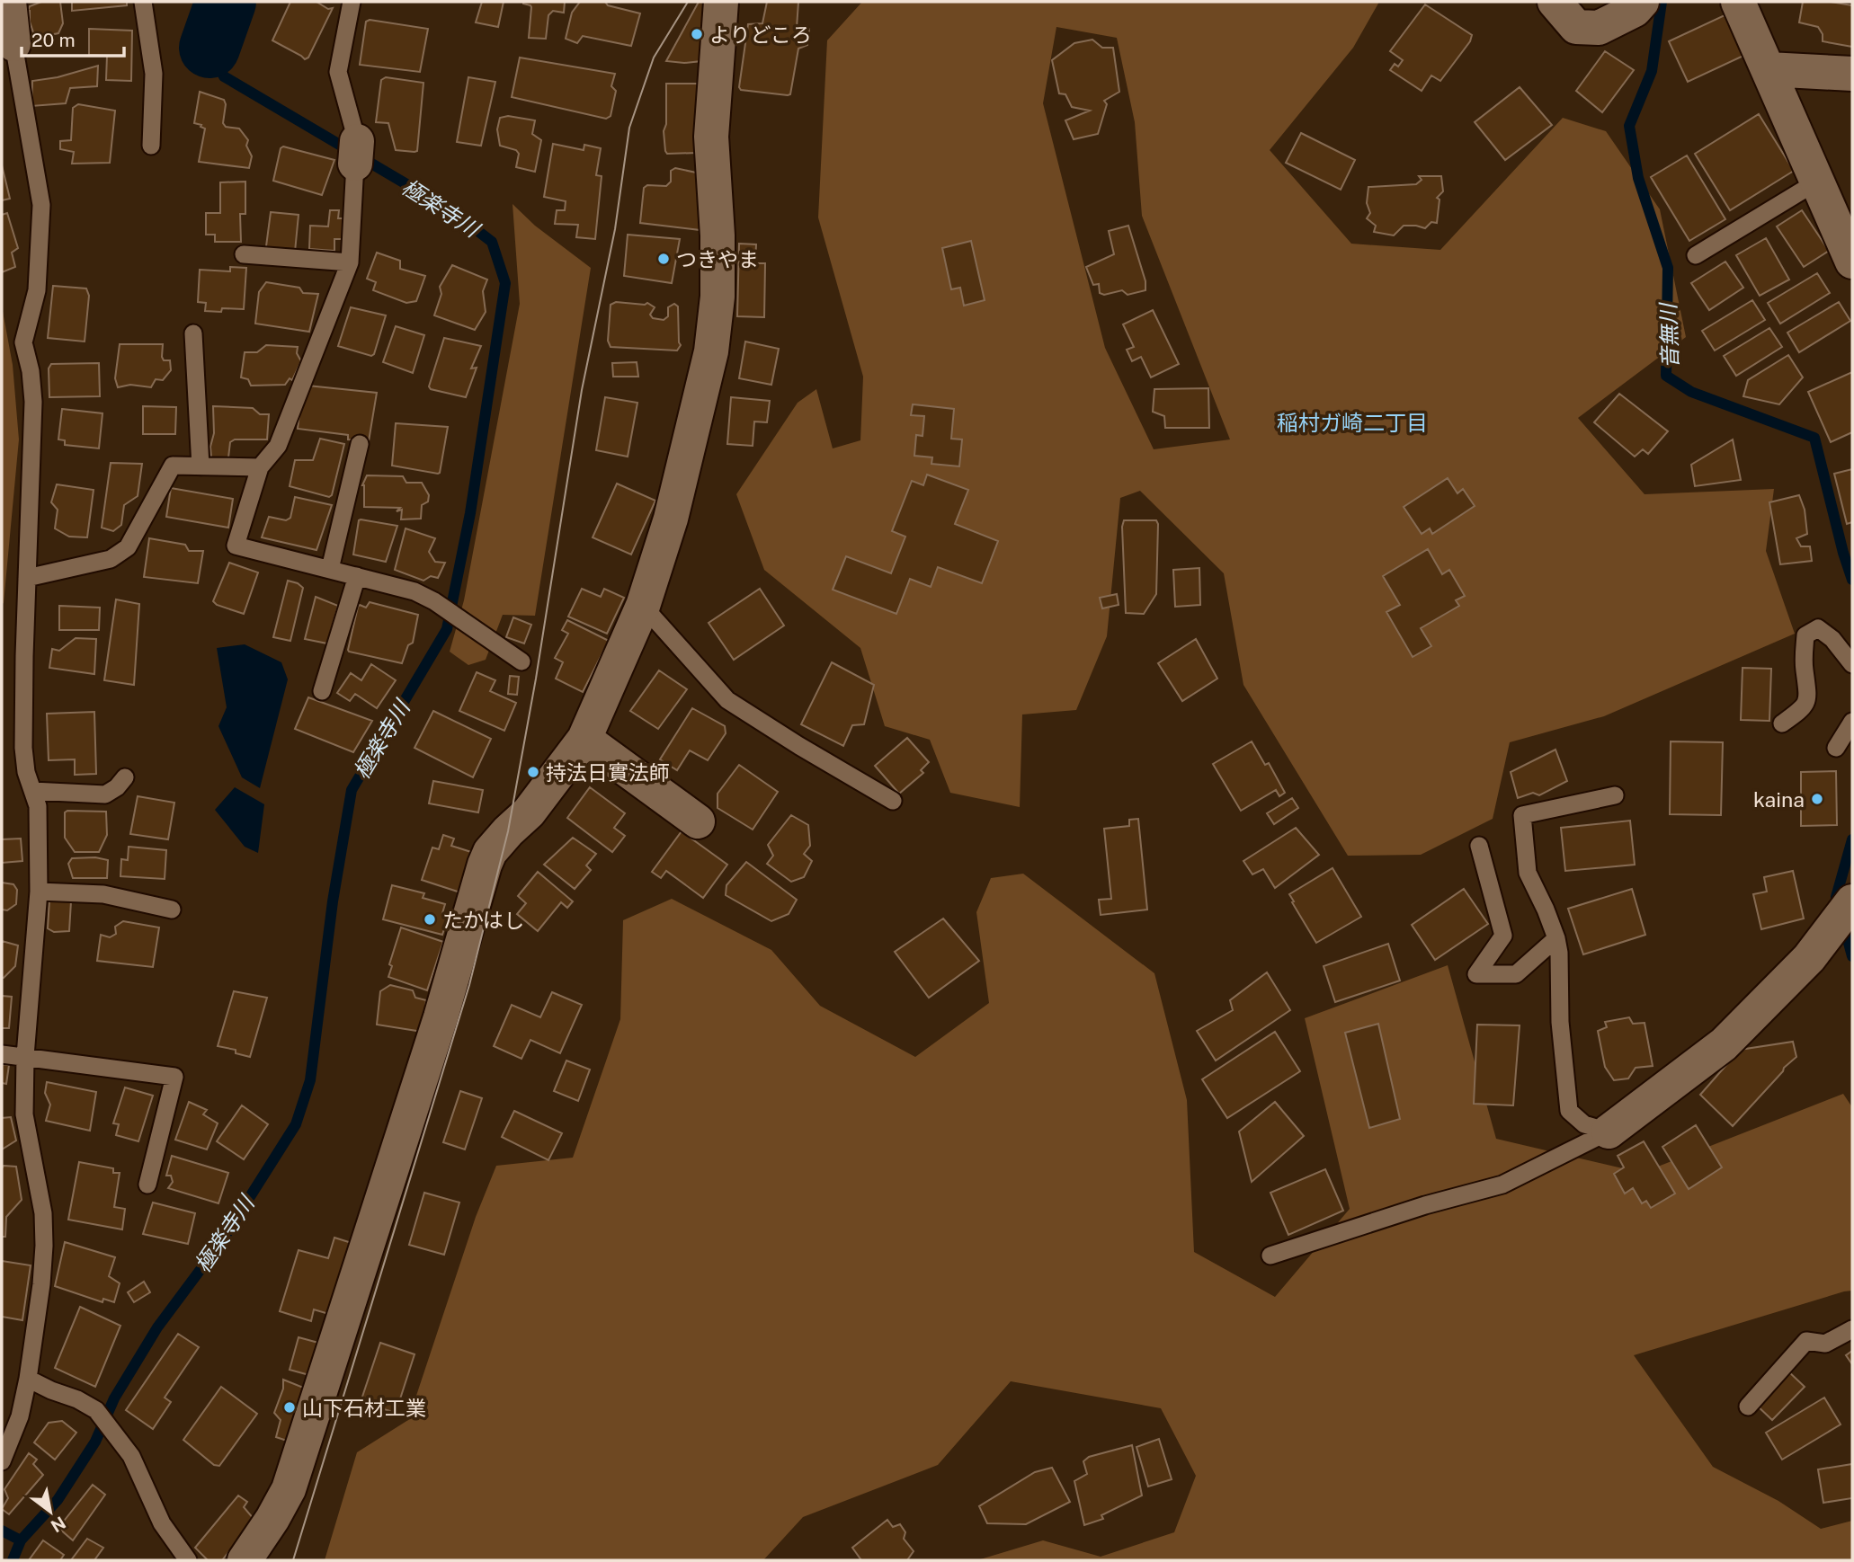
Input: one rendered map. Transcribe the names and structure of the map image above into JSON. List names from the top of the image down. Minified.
{"districts":["稲村ガ崎二丁目"],"water":["極楽寺川","音無川"],"places":["よりどころ","つきやま","持法日實法師","kaina","たかはし","山下石材工業"],"scale_bar":"20 m","north":"bottom right"}
